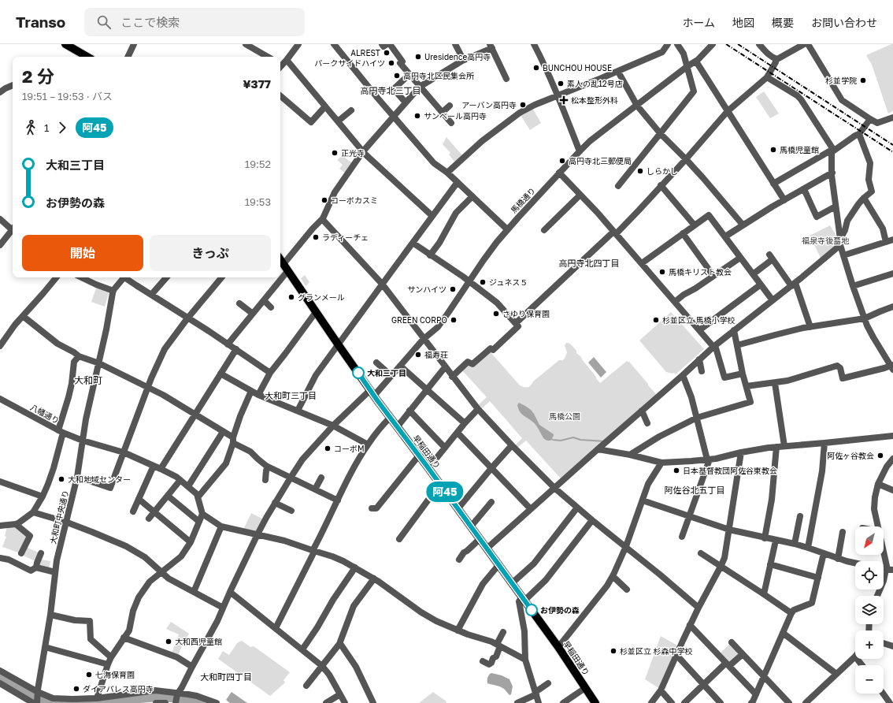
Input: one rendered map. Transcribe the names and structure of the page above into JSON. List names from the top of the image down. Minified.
{"streets":{"main road":["早稲田通り"],"street":["馬橋通り","八幡通り","大和町中央通り"]},"crossings":[["馬橋通り","早稲田通り"],["八幡通り","大和町中央通り"]],"districts":["高円寺北三丁目","高円寺北四丁目","大和町","大和町三丁目","阿佐谷北五丁目","大和町四丁目"],"parks":["福泉寺後墓地","馬橋公園"],"places":{"other":["ALREST","Uresidence高円寺","パークサイドハイツ","BUNCHOU HOUSE","高円寺北区民集会所","杉並学院","素人の乱12号店","アーバン高円寺","サンベール高円寺","馬橋児童館","正光寺","高円寺北三郵便局","しらかし","コーポカスミ","ラディーチェ","馬橋キリスト教会","ジュネス５","サンハイツ","グランメール","さゆり保育園","GREEN CORPO","杉並区立 馬橋小学校","福寿荘","大和三丁目","コーポM","阿佐ヶ谷教会","日本基督教団阿佐谷東教会","大和地域センター","お伊勢の森","大和西児童館","杉並区立 杉森中学校","七海保育園","ダイアパレス高円寺"],"health":["松本整形外科"]},"lines":["bus line 阿45"],"north":"bottom left","page":{"header":"Transo","search":"ここで検索","nav":["ホーム","地図","概要","お問い合わせ"],"on_map":"阿45","heading":["2 分","19:51 – 19:53 · バス","¥377"],"legs":["1","阿45"],"list":[{"name":"大和三丁目","value":"19:52"},{"name":"お伊勢の森","value":"19:53"}],"buttons":["開始","きっぷ"],"map_buttons":["+","−"]}}
